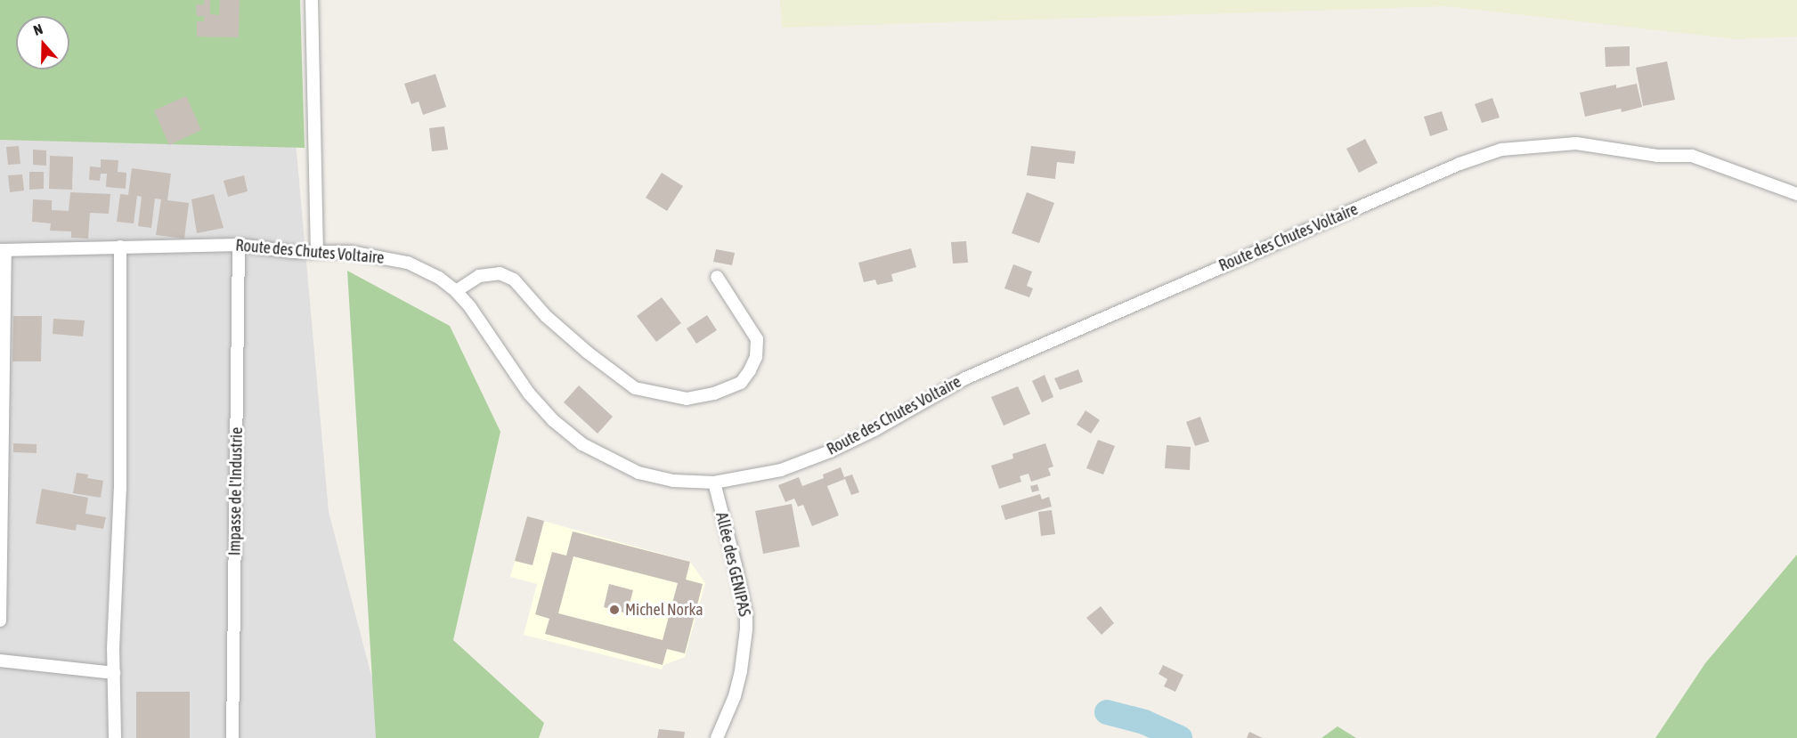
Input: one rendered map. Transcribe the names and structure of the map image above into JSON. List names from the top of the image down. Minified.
{"streets":{"street":["Route des Chutes Voltaire","Impasse de l'Industrie","Allée des GENIPAS"]},"crossings":[["Route des Chutes Voltaire","Impasse de l'Industrie"],["Route des Chutes Voltaire","Allée des GENIPAS"]],"places":["Michel Norka"],"north":"top"}
